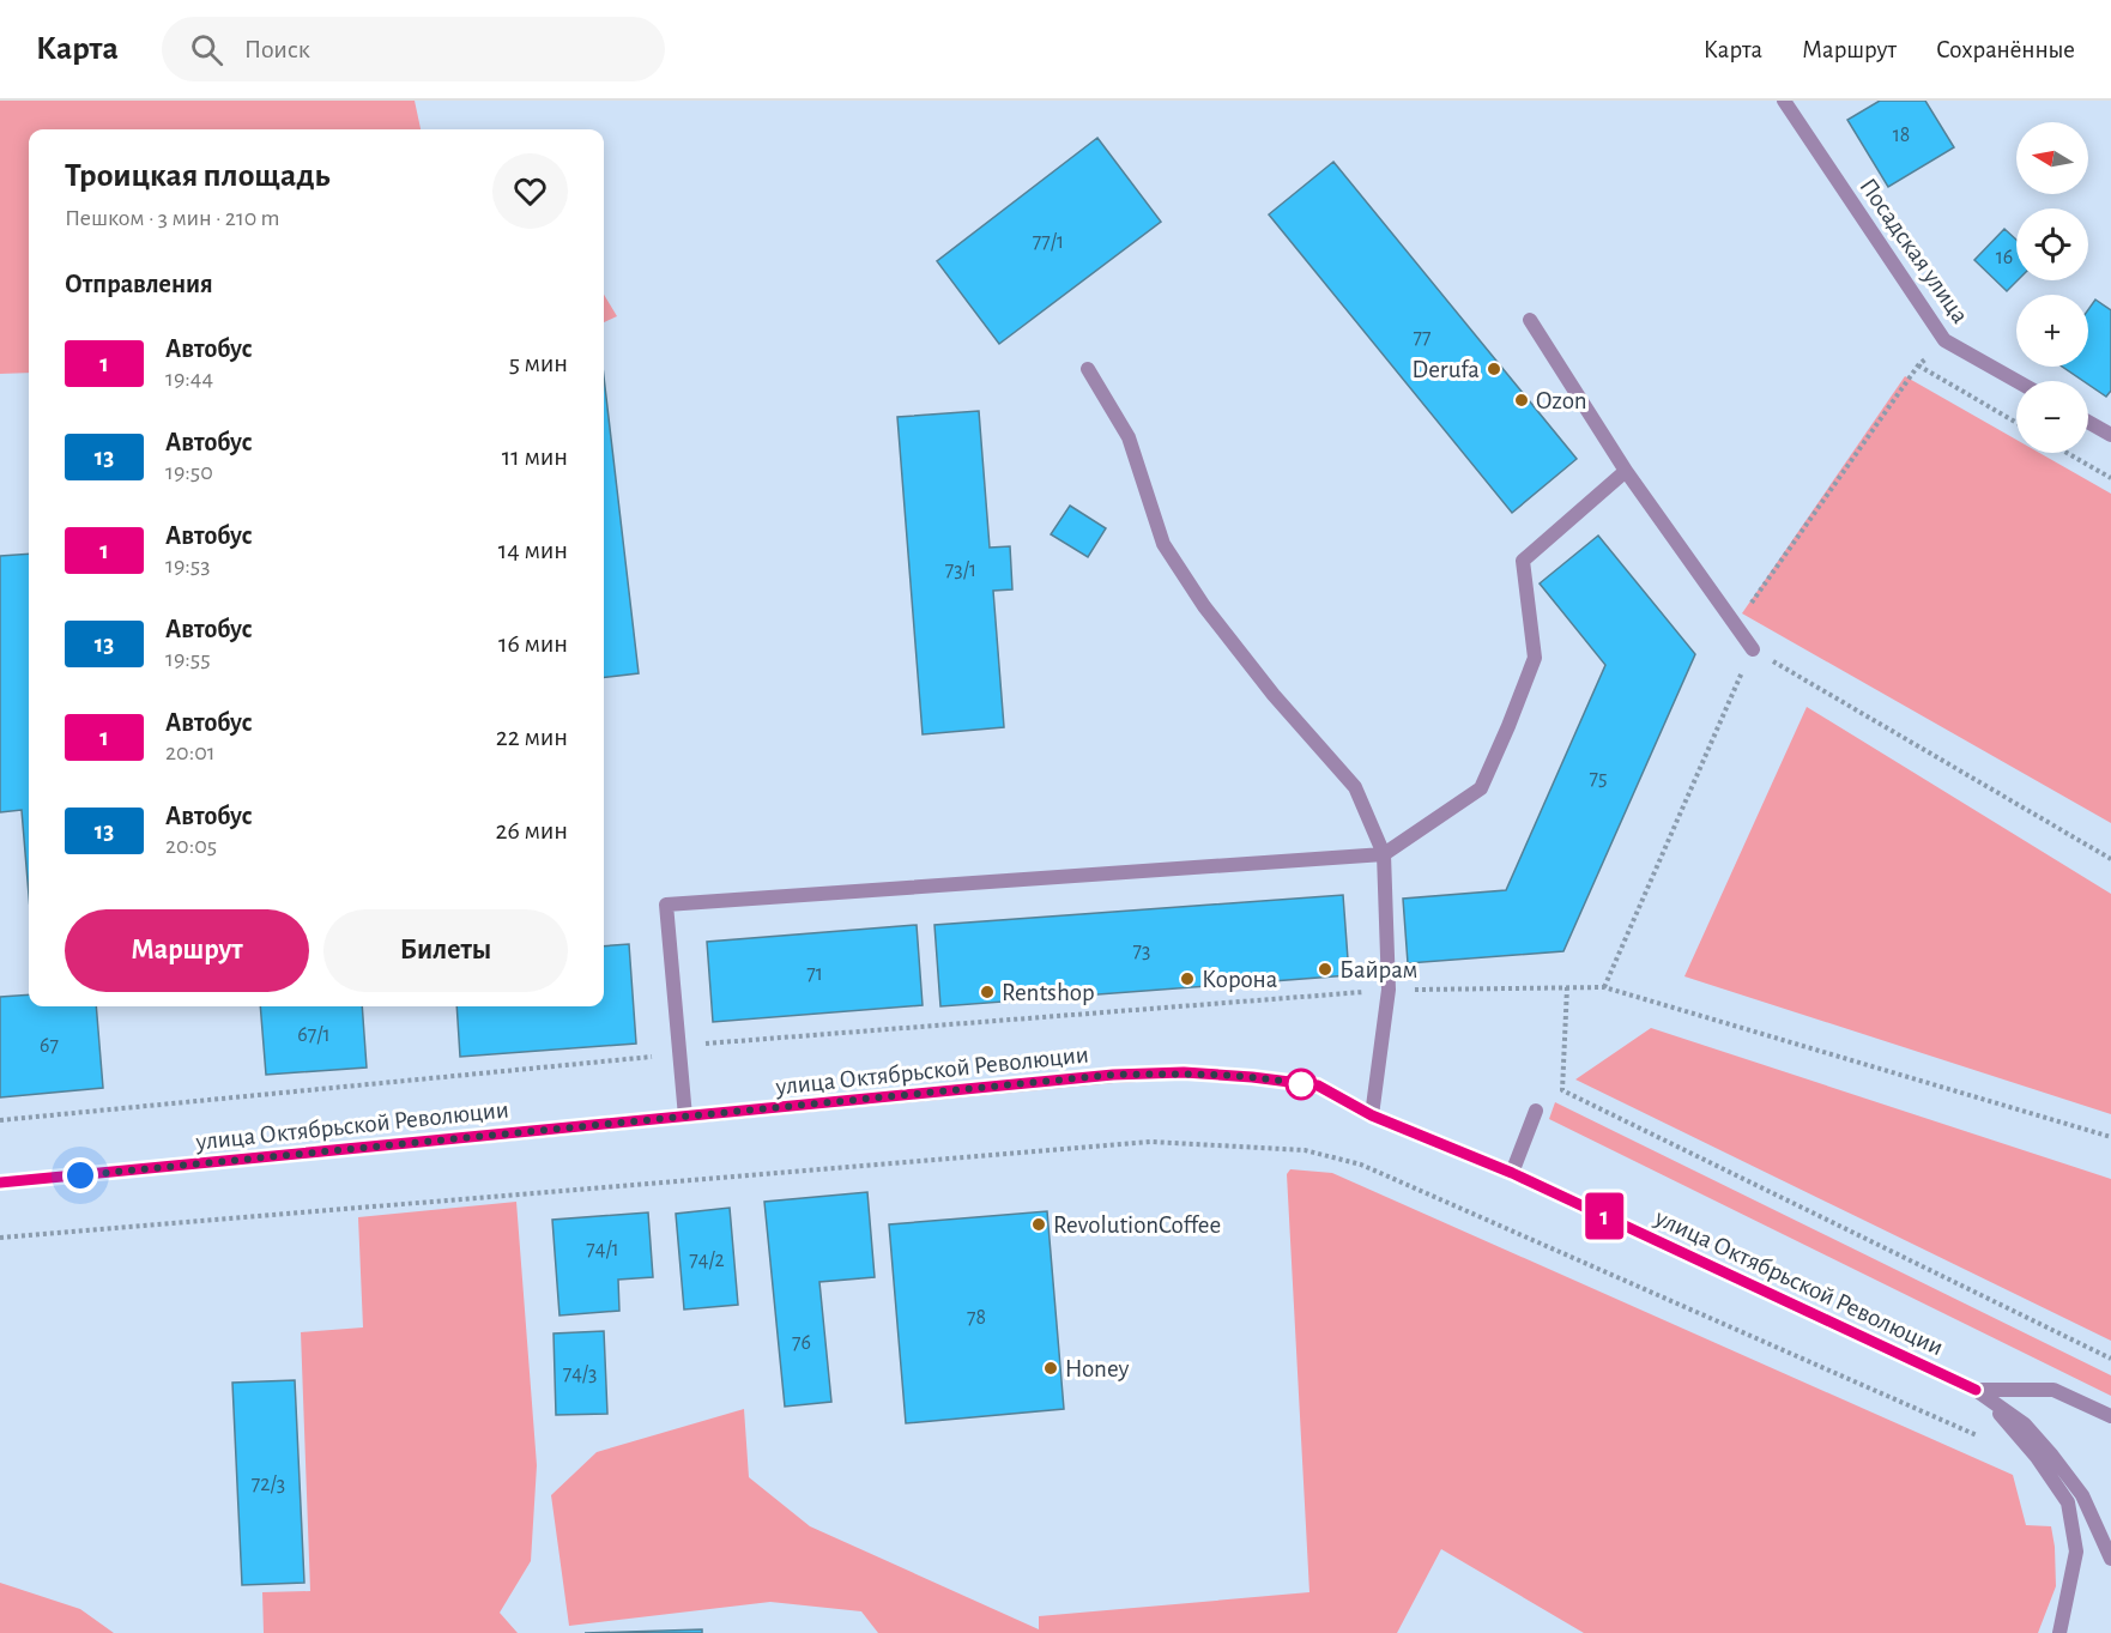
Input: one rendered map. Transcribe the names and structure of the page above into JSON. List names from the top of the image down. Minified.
{"streets":{"street":["Посадская улица","улица Октябрьской Революции"]},"places":["Derufa","Ozon","Байрам","Корона","Rentshop","RevolutionCoffee","Honey"],"lines":["bus line 1"],"house_numbers":["18","77/1","16","77","73/1","75","73","71","67/1","67","74/1","74/2","78","76","74/3","72/3"],"north":"left","page":{"header":"Карта","search":"Поиск","nav":["Карта","Маршрут","Сохранённые"],"on_map":"1","map_buttons":["+","−"],"heading":[["Троицкая площадь","Пешком · 3 мин · 210 m"],"Отправления"],"list":[{"mark":"1","name":"Автобус","note":"19:44","value":"5 мин"},{"mark":"13","name":"Автобус","note":"19:50","value":"11 мин"},{"mark":"1","name":"Автобус","note":"19:53","value":"14 мин"},{"mark":"13","name":"Автобус","note":"19:55","value":"16 мин"},{"mark":"1","name":"Автобус","note":"20:01","value":"22 мин"},{"mark":"13","name":"Автобус","note":"20:05","value":"26 мин"}],"buttons":["Маршрут","Билеты"]}}
